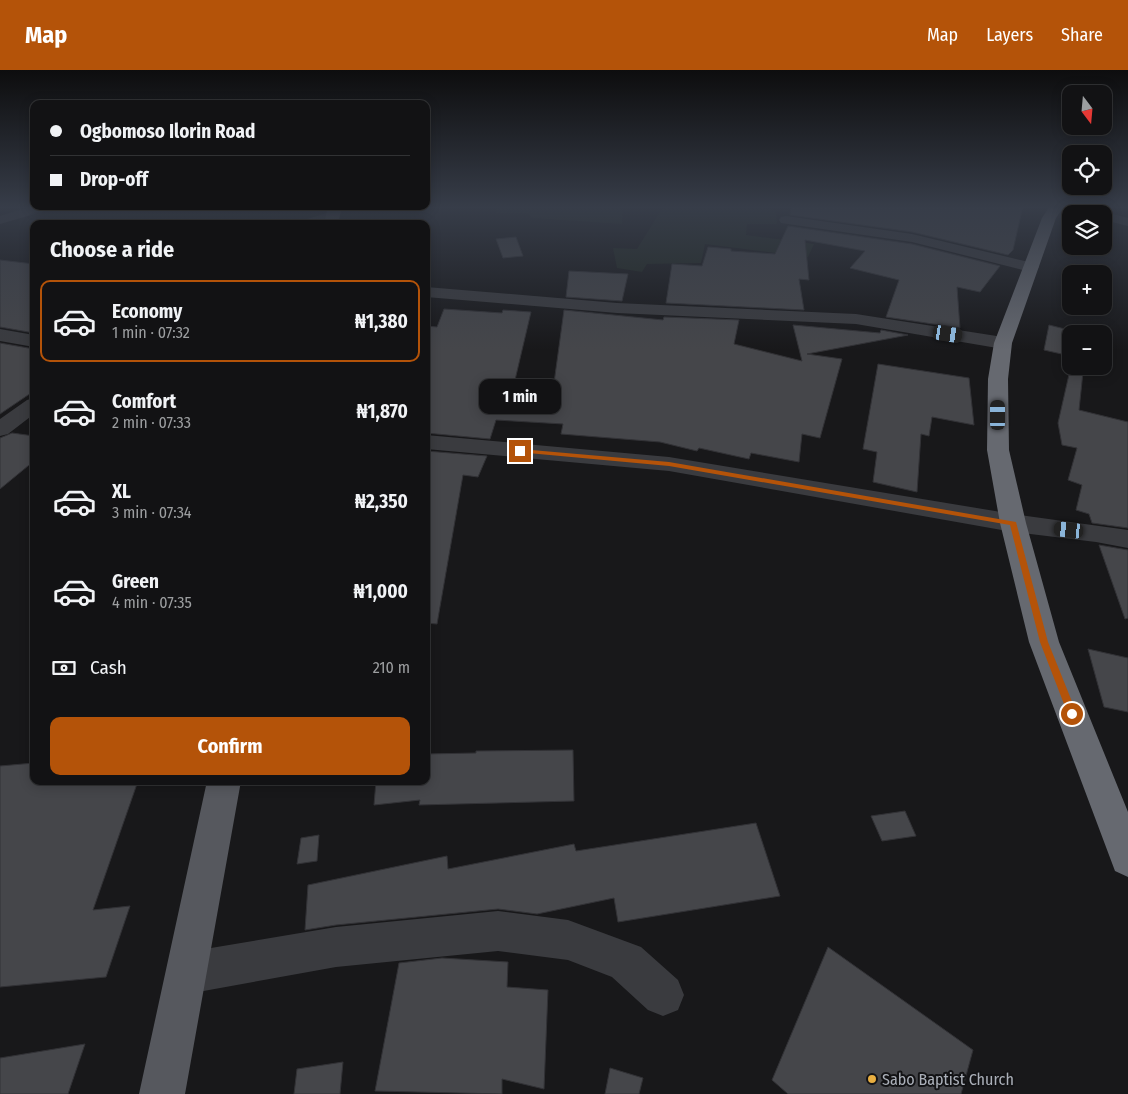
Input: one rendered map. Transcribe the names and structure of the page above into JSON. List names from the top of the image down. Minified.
{"places":["Sabo Baptist Church"],"north":"bottom","page":{"header":"Map","nav":["Map","Layers","Share"],"map_buttons":["+","−"],"banner":["Ogbomoso Ilorin Road","Drop-off"],"heading":"Choose a ride","list":[{"name":"Economy","note":"1 min · 07:32","value":"₦1,380"},{"name":"Comfort","note":"2 min · 07:33","value":"₦1,870"},{"name":"XL","note":"3 min · 07:34","value":"₦2,350"},{"name":"Green","note":"4 min · 07:35","value":"₦1,000"}],"bubble":"1 min","pay":["Cash","210 m"],"buttons":"Confirm"}}
